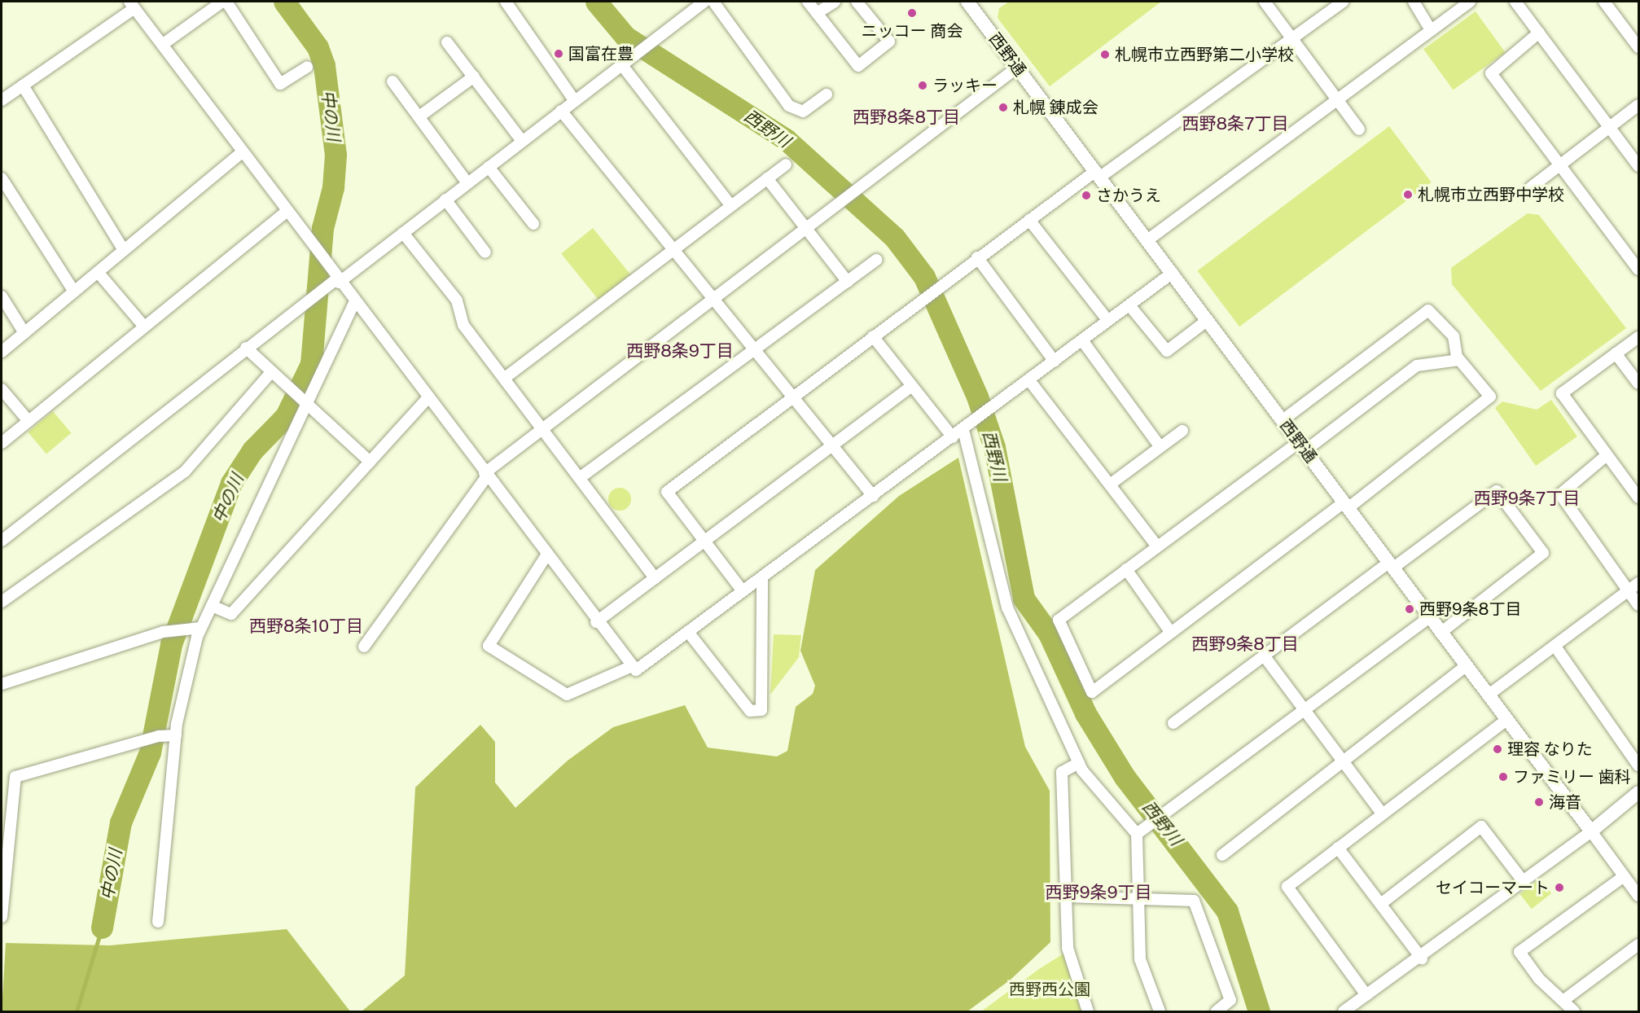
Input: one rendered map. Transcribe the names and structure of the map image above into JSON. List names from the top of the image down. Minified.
{"streets":{"street":["西野通"]},"districts":["西野8条8丁目","西野8条7丁目","西野8条9丁目","西野9条7丁目","西野8条10丁目","西野9条8丁目","西野9条9丁目"],"water":["中の川","西野川"],"parks":["西野西公園"],"places":["ニッコー 商会","国富在豊","札幌市立西野第二小学校","ラッキー","札幌 錬成会","札幌市立西野中学校","さかうえ","西野9条8丁目","理容 なりた","ファミリー 歯科","海音","セイコーマート"]}
